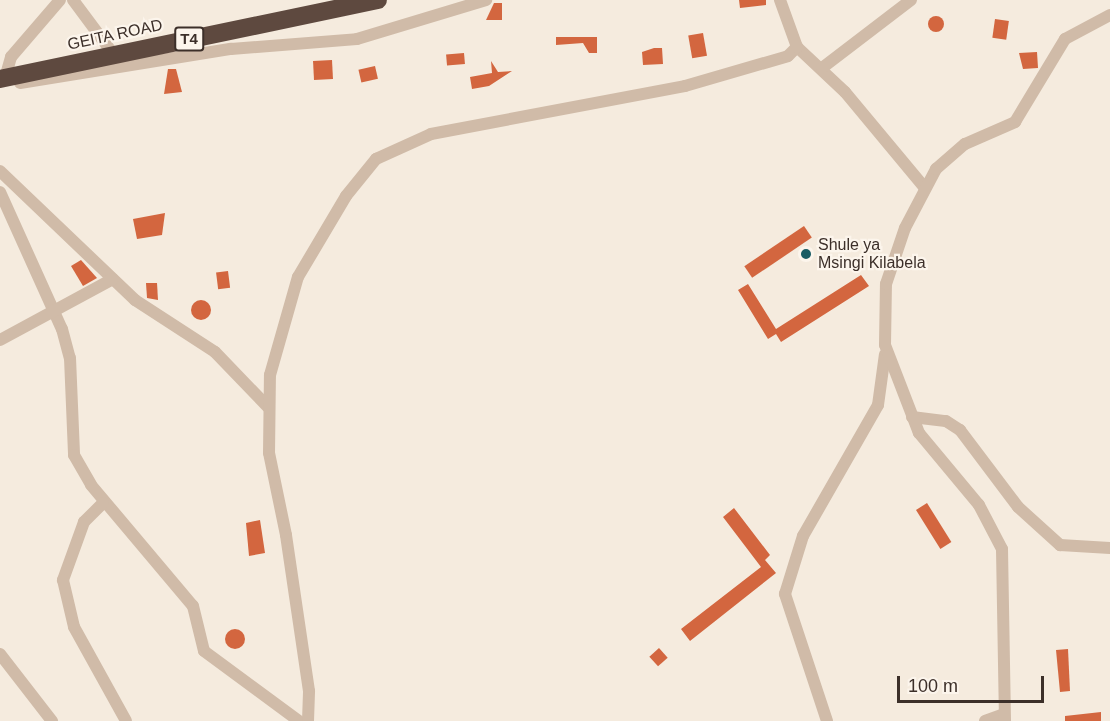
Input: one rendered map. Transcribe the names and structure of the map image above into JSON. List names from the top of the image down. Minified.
{"streets":{"highway":["GEITA ROAD","T4"]},"places":["Shule ya Msingi Kilabela"],"scale_bar":"100 m"}
